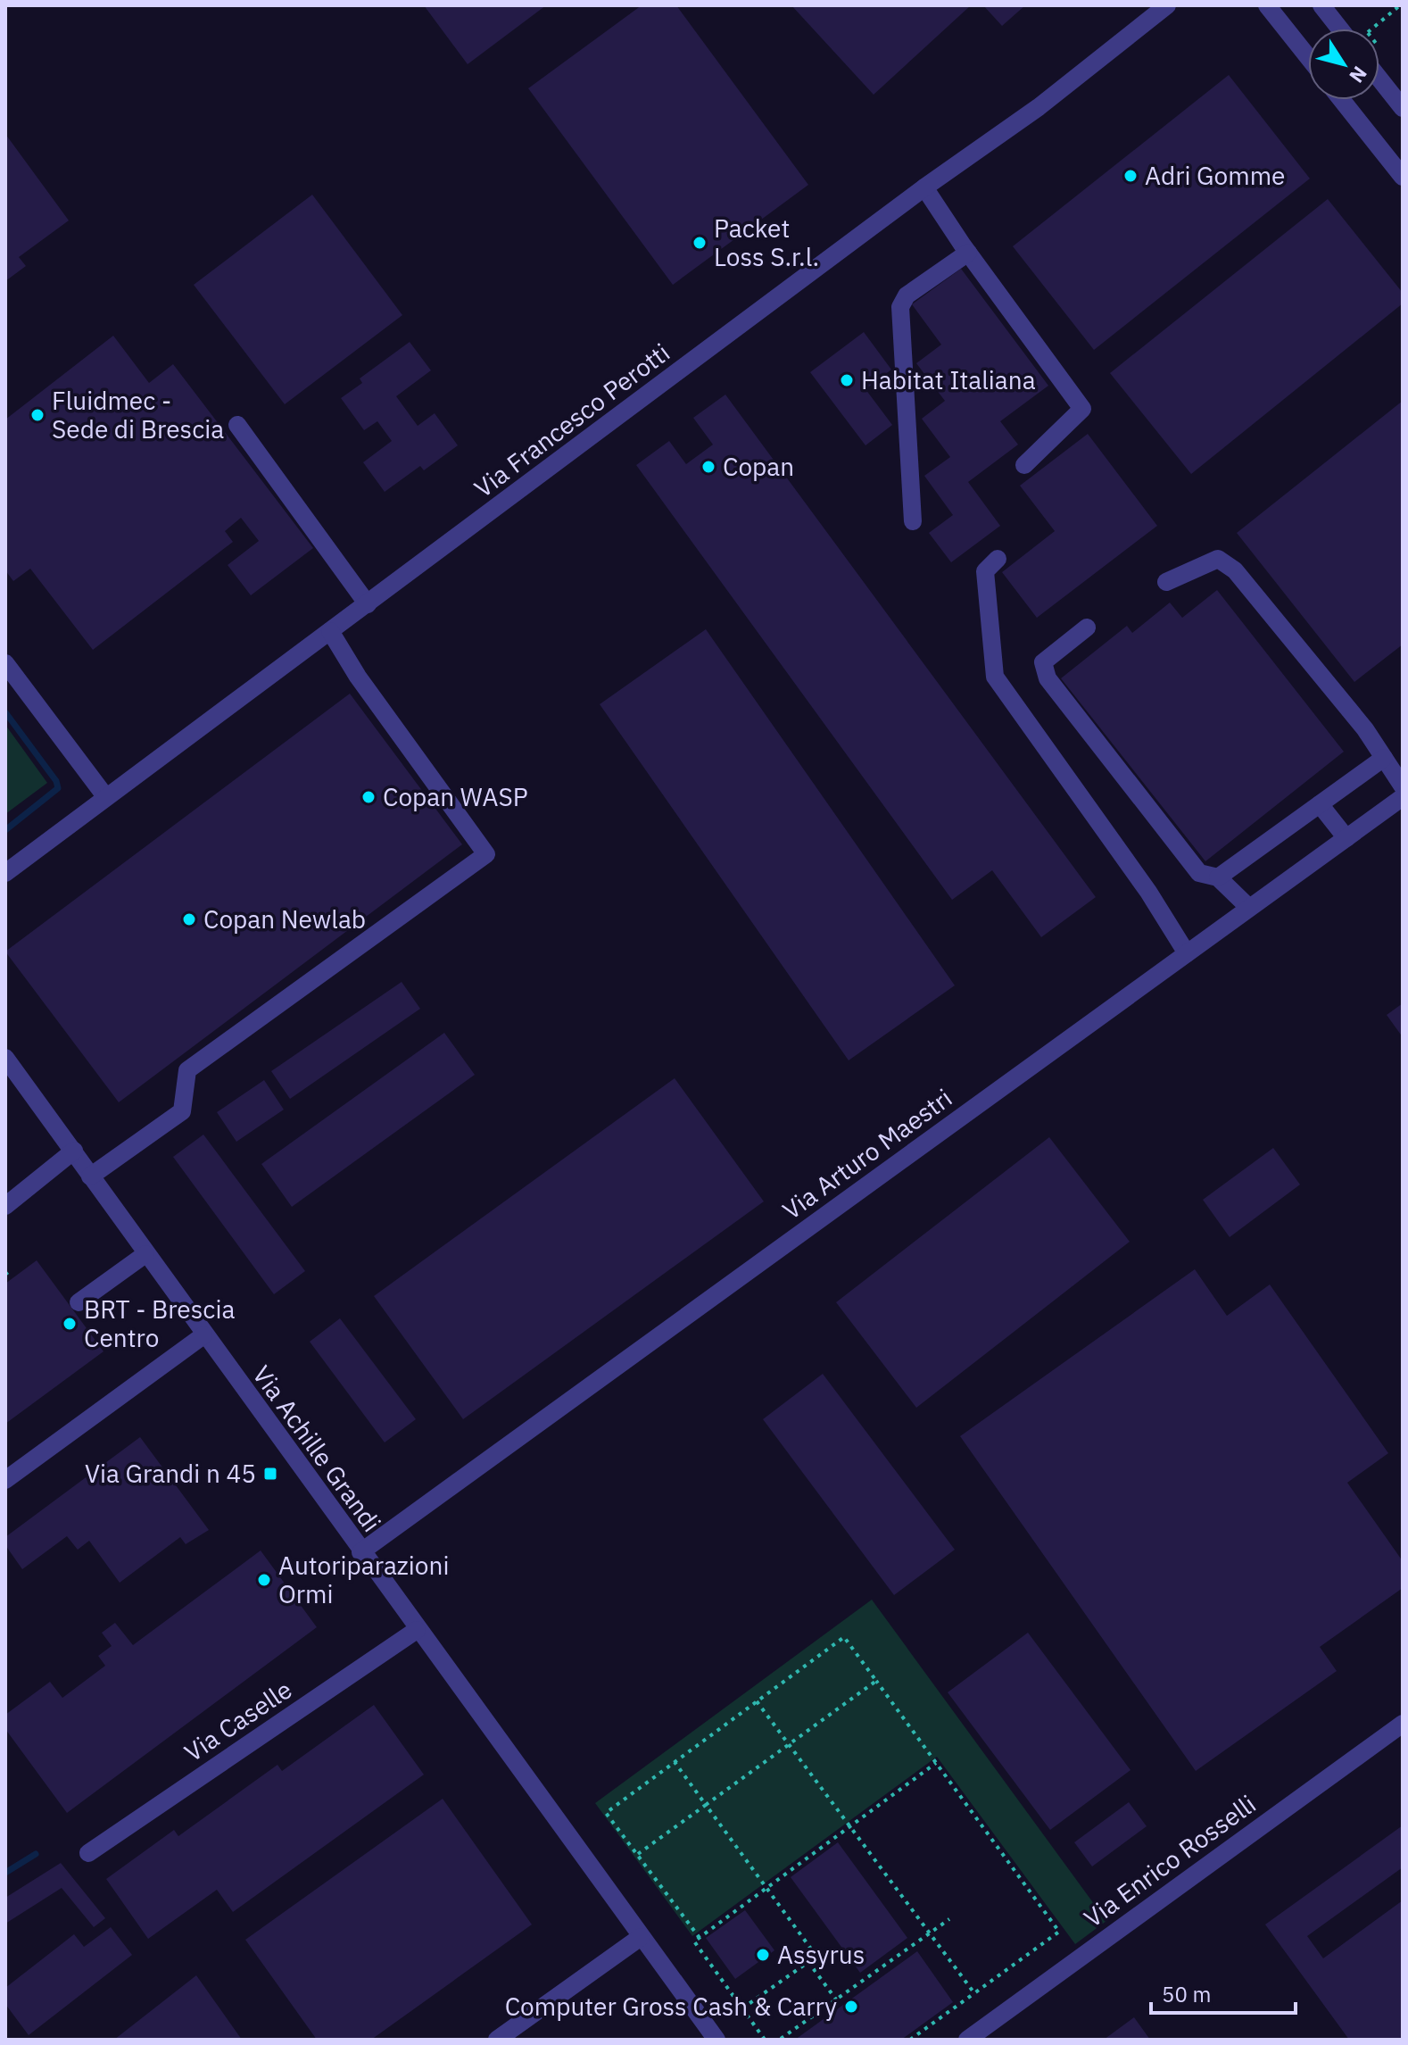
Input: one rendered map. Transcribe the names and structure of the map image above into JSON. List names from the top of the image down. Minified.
{"streets":{"street":["Via Francesco Perotti","Via Arturo Maestri","Via Achille Grandi","Via Caselle","Via Enrico Rosselli"]},"crossings":[["Via Arturo Maestri","Via Achille Grandi"],["Via Achille Grandi","Via Caselle"]],"places":{"other":["Adri Gomme","Packet Loss S.r.l.","Habitat Italiana","Fluidmec - Sede di Brescia","Copan","Copan WASP","Copan Newlab","BRT - Brescia Centro","Autoriparazioni Ormi","Assyrus","Computer Gross Cash & Carry"],"transit":["Via Grandi n 45"]},"scale_bar":"50 m","north":"bottom right"}
